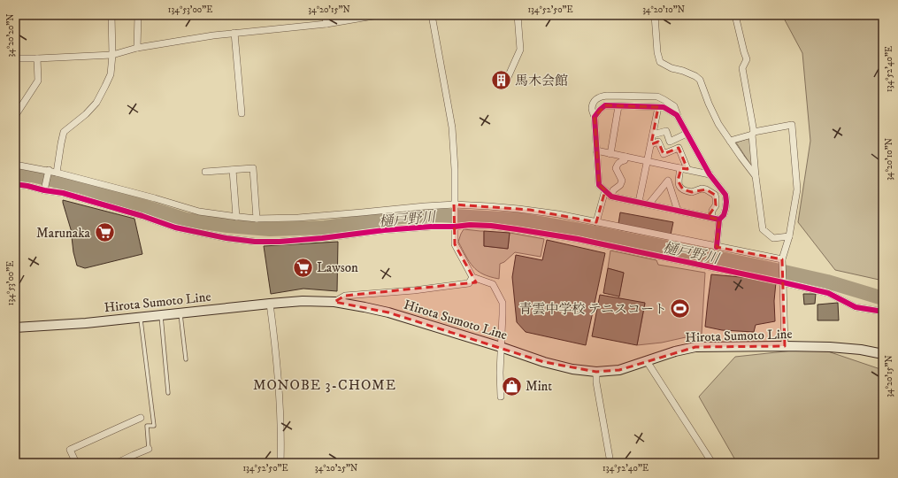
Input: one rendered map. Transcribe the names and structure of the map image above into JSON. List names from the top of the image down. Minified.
{"streets":{"main road":["Hirota Sumoto Line"]},"districts":["MONOBE 3-CHOME"],"water":["樋戸野川"],"places":{"building":["馬木会館"],"supermarket":["Marunaka","Lawson"],"sports":["青雲中学校 テニスコート"],"shop":["Mint"]},"coordinates":["134°53'00\"E","34°20'15\"N","134°52'50\"E","34°20'10\"N","34°20'20\"N","134°52'40\"E","34°20'25\"N"]}
